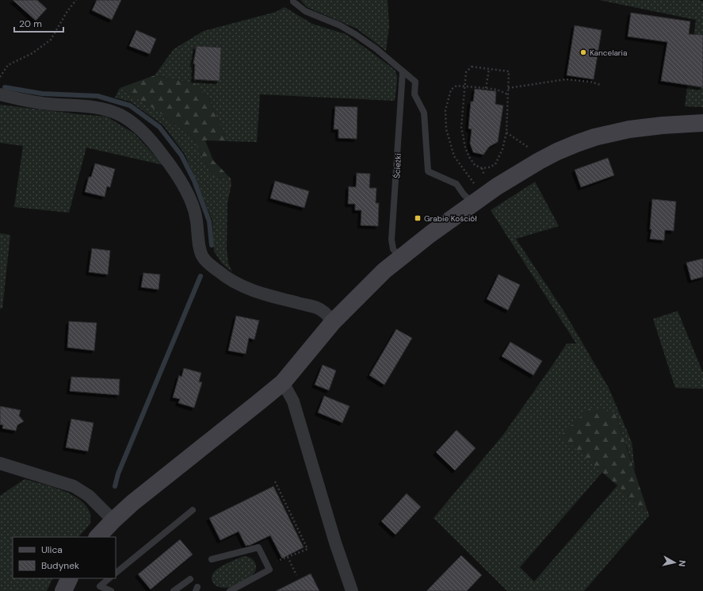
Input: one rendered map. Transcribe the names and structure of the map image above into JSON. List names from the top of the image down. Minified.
{"streets":{"lane":["Ścieżki"]},"places":{"other":["Kancelaria"],"transit":["Grabie Kościół"]},"legend":["Ulica","Budynek"],"scale_bar":"20 m","north":"right"}
